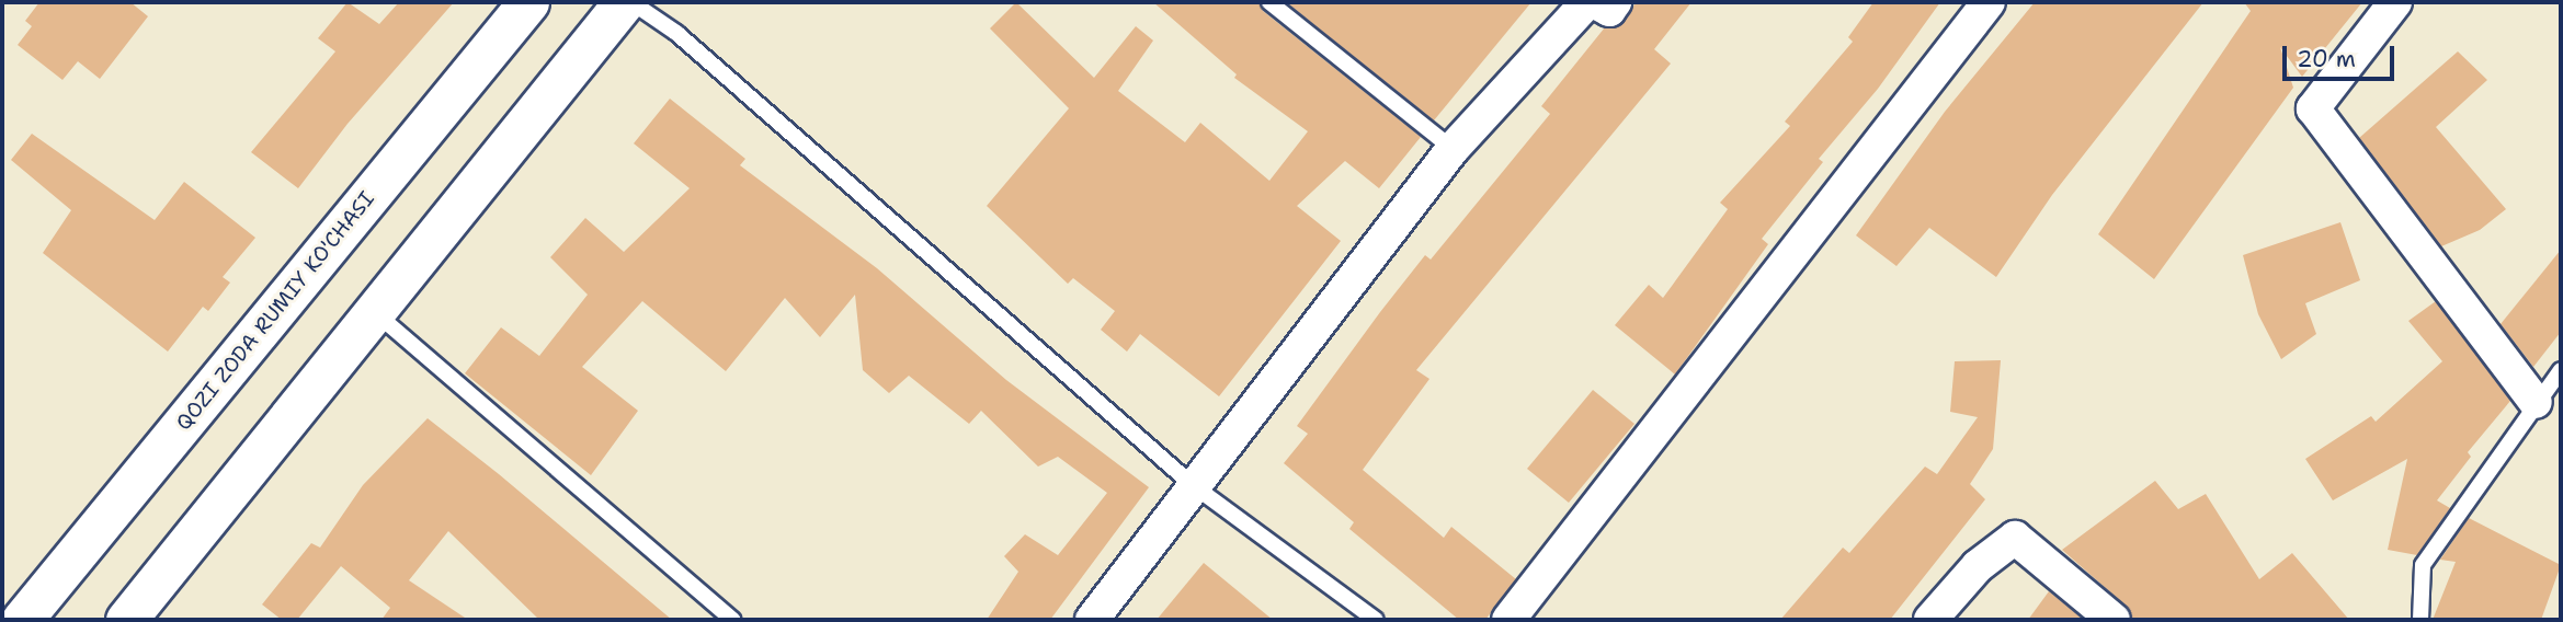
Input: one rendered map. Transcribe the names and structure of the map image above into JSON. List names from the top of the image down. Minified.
{"streets":{"street":["QOZI ZODA RUMIY KO'CHASI"]},"scale_bar":"20 m"}
